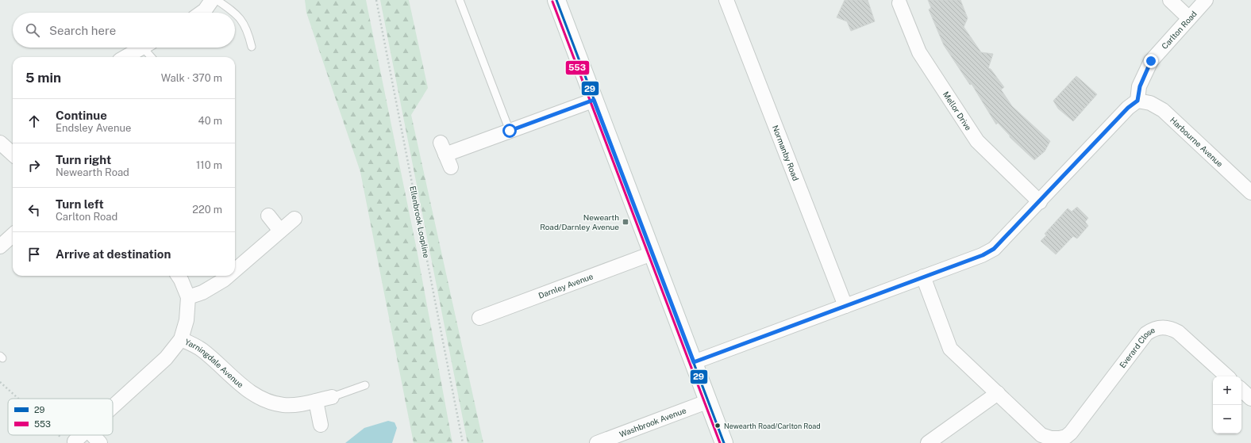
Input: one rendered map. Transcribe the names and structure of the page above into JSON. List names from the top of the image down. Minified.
{"streets":{"street":["Carlton Road","Mellor Drive","Harbourne Avenue","Normanby Road","Darnley Avenue","Everard Close","Yarningdale Avenue","Washbrook Avenue"],"path":["Ellenbrook Loopline"]},"crossings":[["Carlton Road","Harbourne Avenue"]],"places":{"transit":["Newearth Road/Darnley Avenue"],"other":["Newearth Road/Carlton Road"]},"lines":["transit line 29","transit line 553"],"legend":["29","553"],"page":{"search":"Search here","heading":["5 min","Walk · 370 m"],"list":[["Continue","Endsley Avenue","40 m"],["Turn right","Newearth Road","110 m"],["Turn left","Carlton Road","220 m"],"Arrive at destination"],"map_buttons":["+","−"]}}
